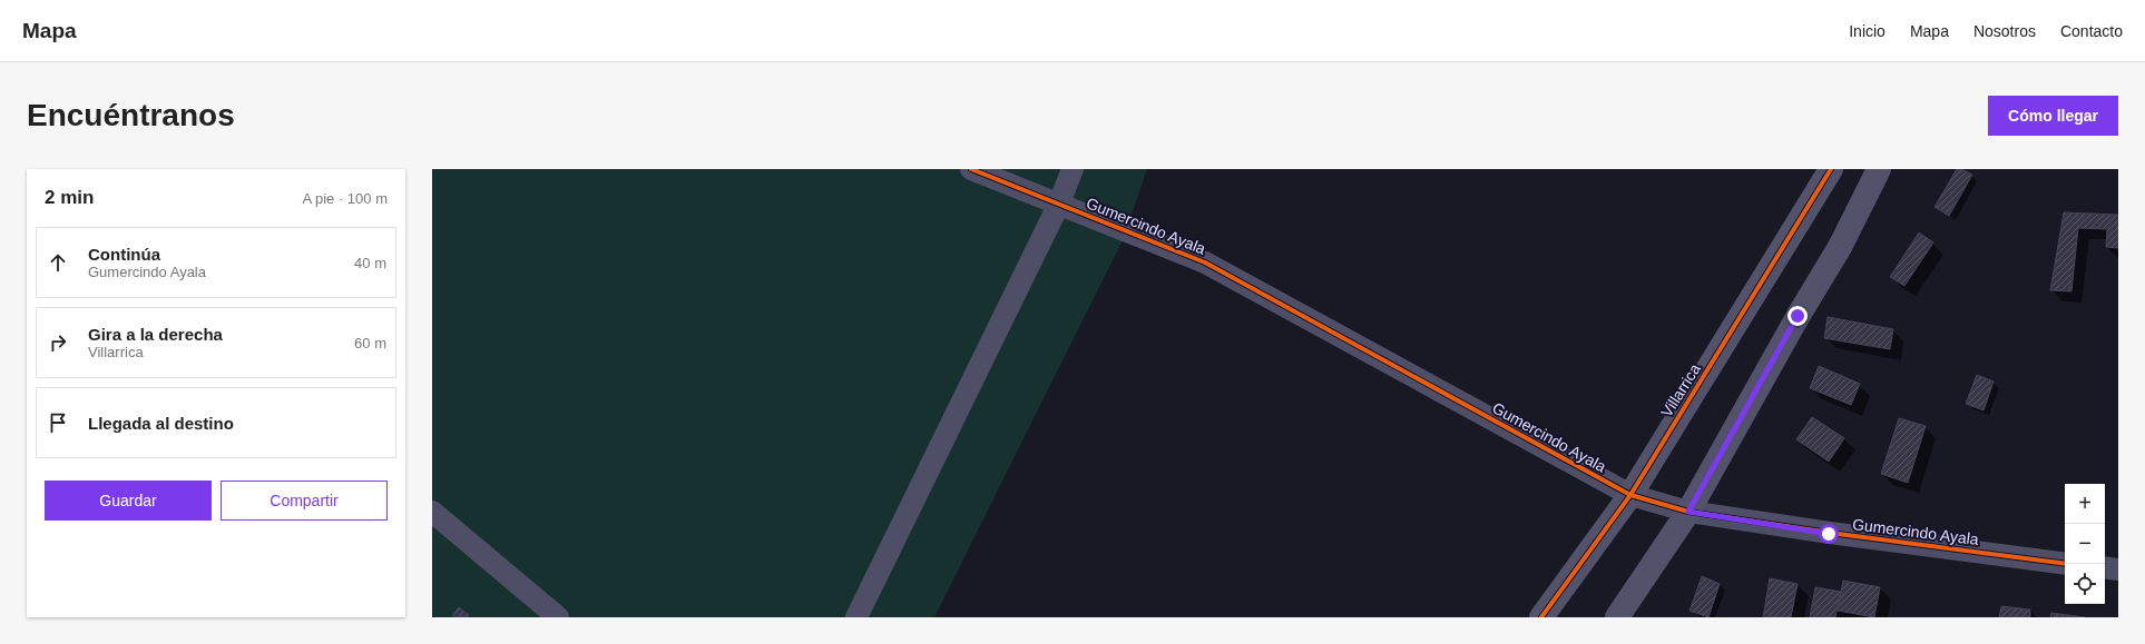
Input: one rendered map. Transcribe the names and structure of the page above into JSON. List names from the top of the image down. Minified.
{"streets":{"street":["Gumercindo Ayala","Villarrica"]},"crossings":[["Gumercindo Ayala","Villarrica"]],"page":{"header":"Mapa","nav":["Inicio","Mapa","Nosotros","Contacto"],"buttons":["Cómo llegar",["Guardar","Compartir"]],"title":"Encuéntranos","heading":["2 min","A pie · 100 m"],"list":[["Continúa","Gumercindo Ayala","40 m"],["Gira a la derecha","Villarrica","60 m"],"Llegada al destino"],"map_buttons":["+","−"]}}
